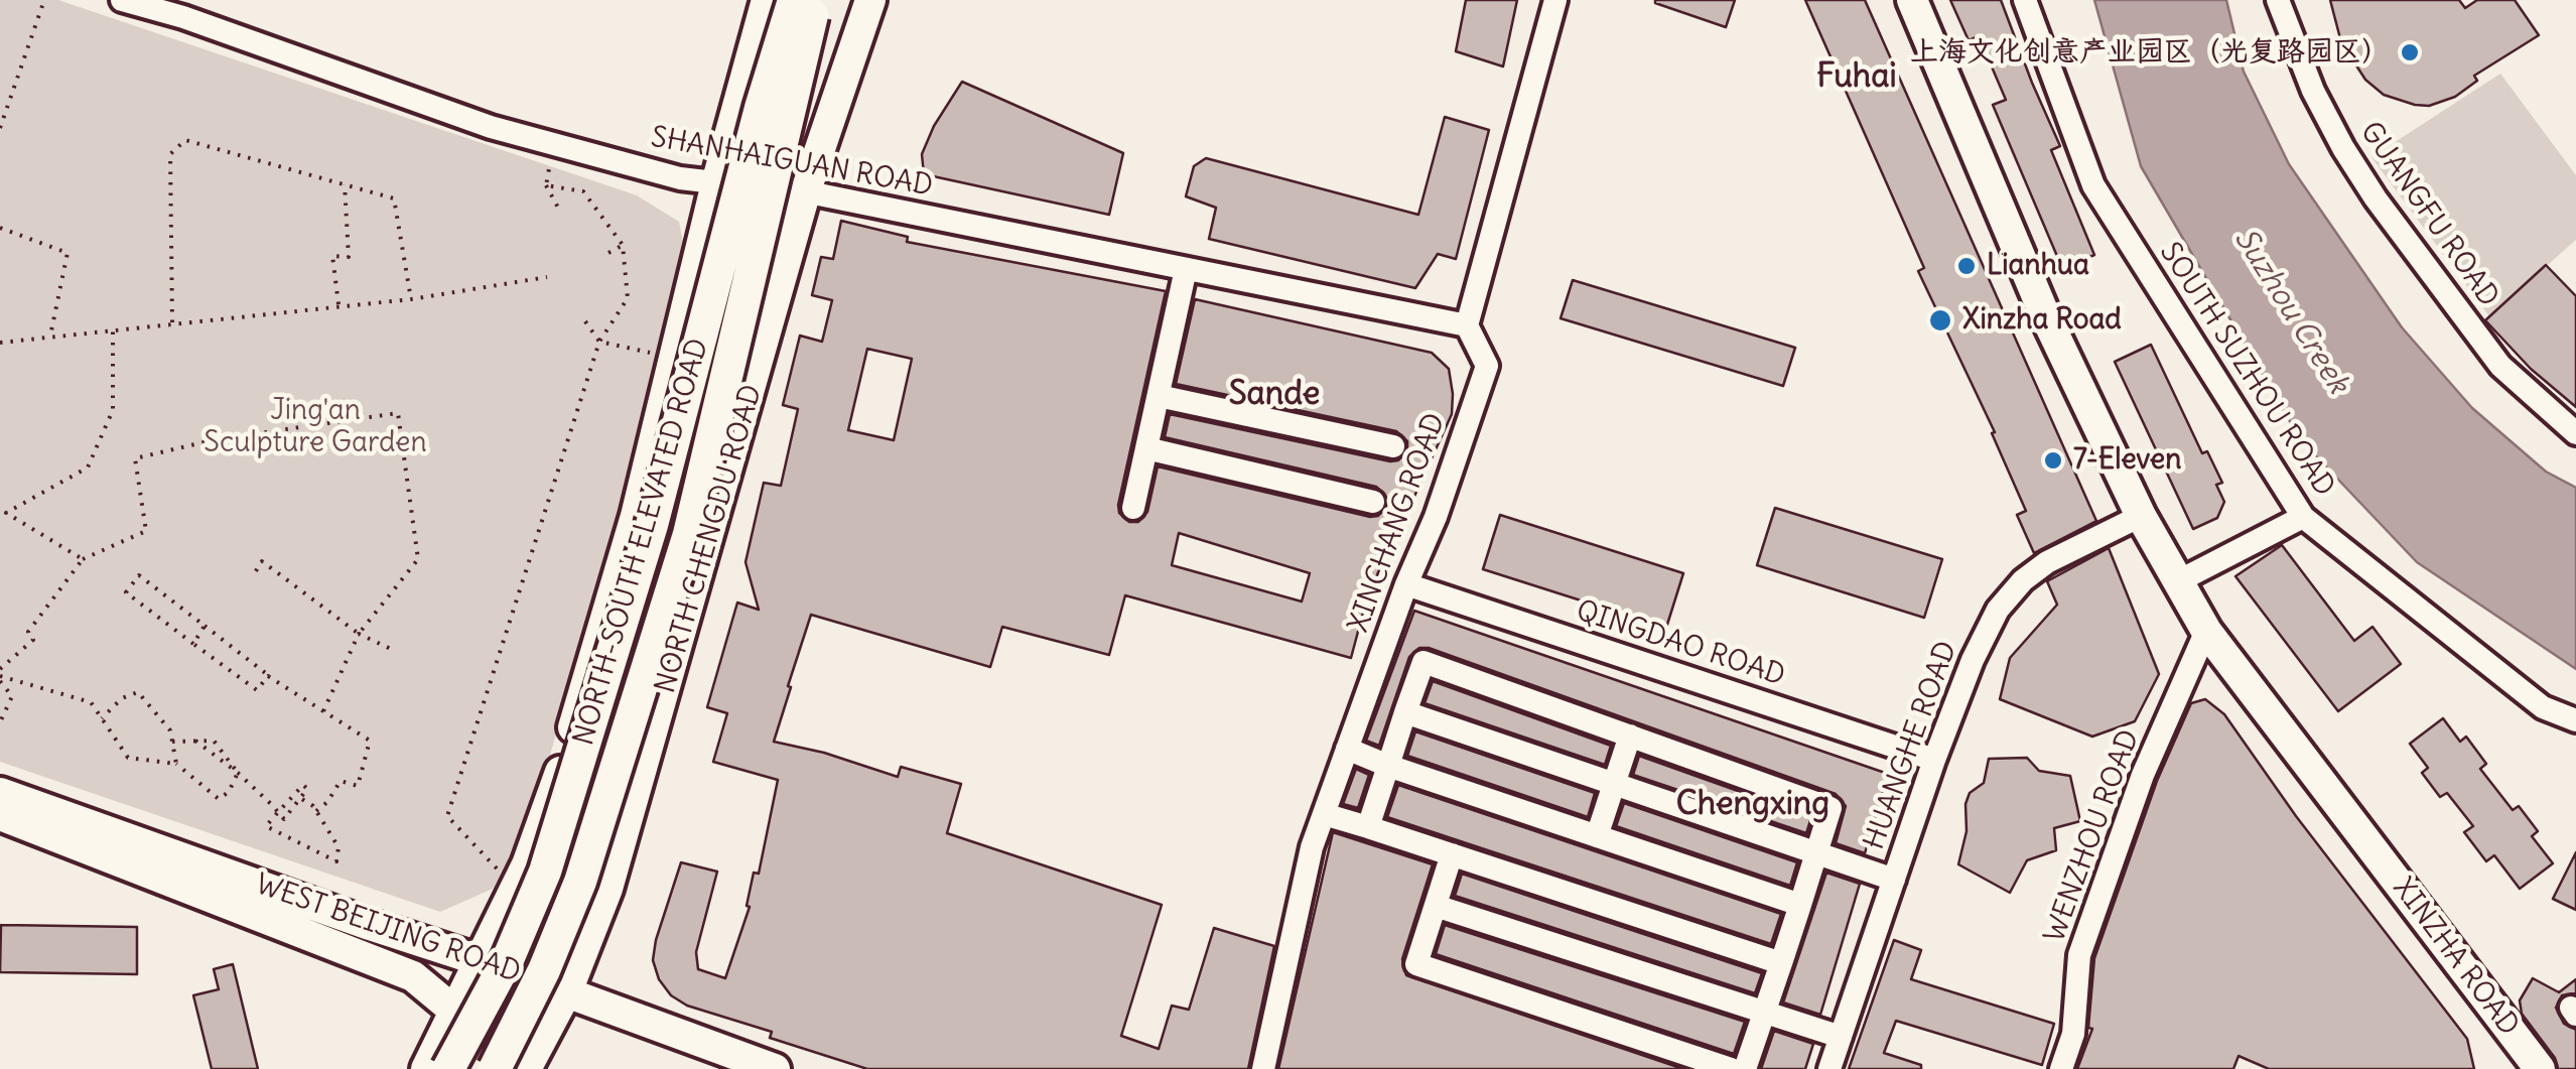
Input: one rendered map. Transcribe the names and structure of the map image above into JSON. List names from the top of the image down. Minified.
{"streets":{"highway":["NORTH-SOUTH ELEVATED ROAD"],"main road":["NORTH CHENGDU ROAD","WEST BEIJING ROAD","XINZHA ROAD"],"street":["SHANHAIGUAN ROAD","GUANGFU ROAD","SOUTH SUZHOU ROAD","XINCHANG ROAD","QINGDAO ROAD","HUANGHE ROAD","WENZHOU ROAD"]},"crossings":[["SHANHAIGUAN ROAD","XINCHANG ROAD"],["SHANHAIGUAN ROAD","NORTH CHENGDU ROAD"],["XINCHANG ROAD","QINGDAO ROAD"],["NORTH CHENGDU ROAD","WEST BEIJING ROAD"],["QINGDAO ROAD","HUANGHE ROAD"],["HUANGHE ROAD","XINZHA ROAD"],["WENZHOU ROAD","XINZHA ROAD"]],"districts":["Fuhai","Sande","Chengxing"],"water":["Suzhou Creek"],"parks":["Jing'an Sculpture Garden"],"places":["上海文化创意产业园区（光复路园区）","Lianhua","Xinzha Road","7-Eleven"]}
